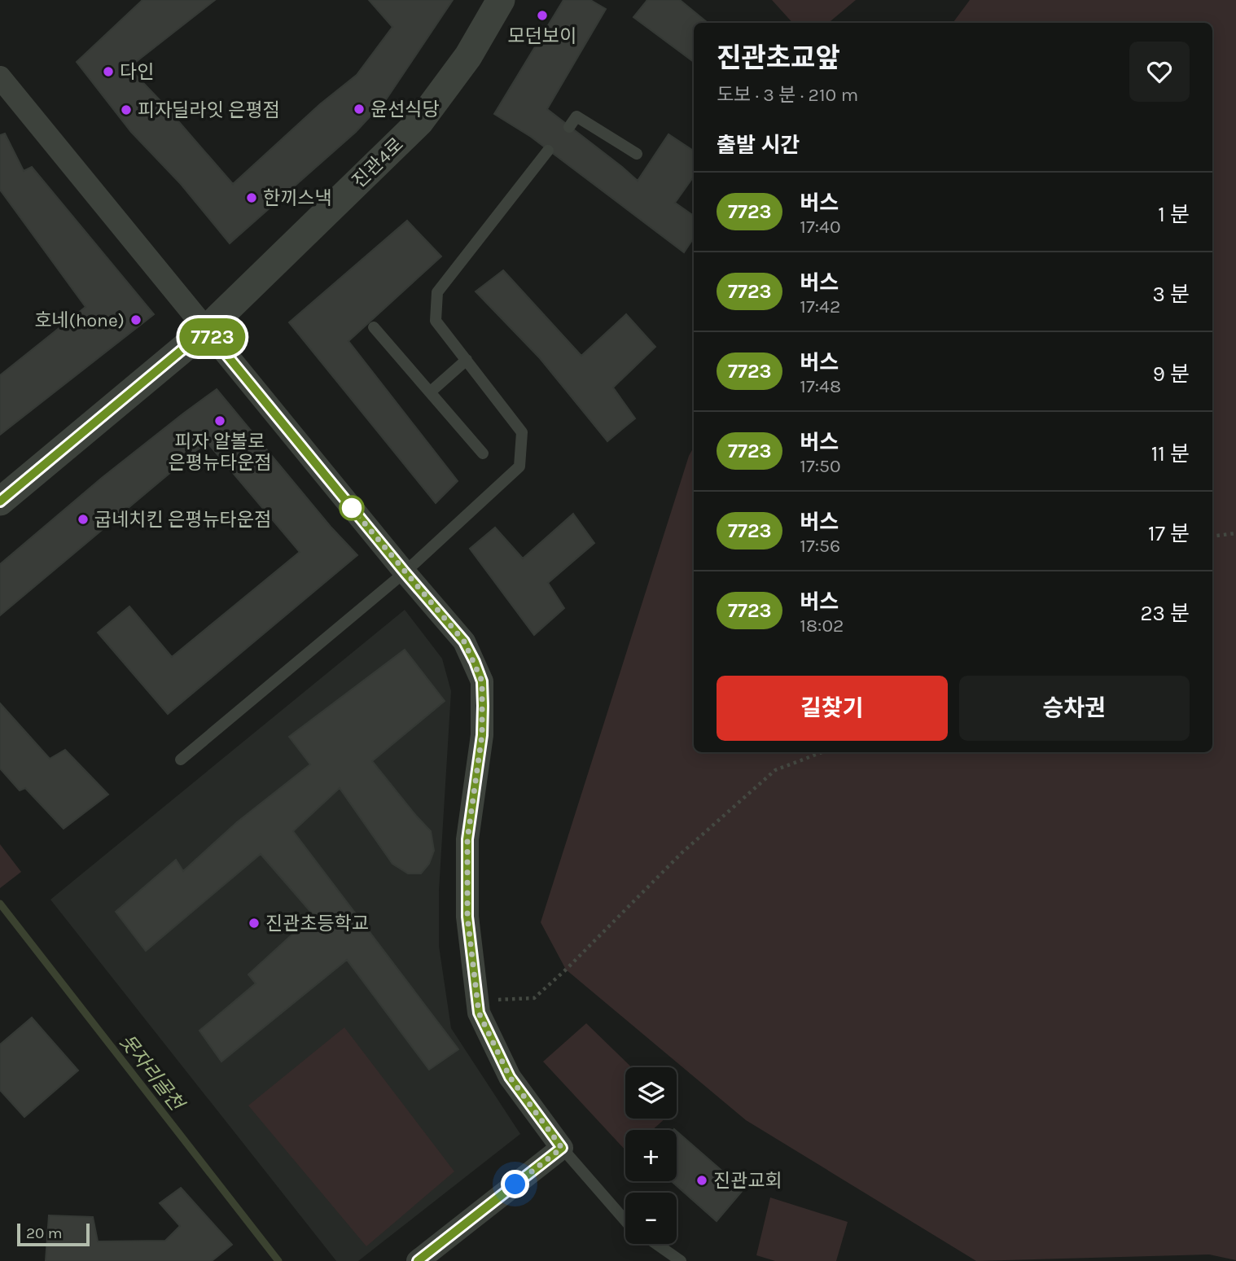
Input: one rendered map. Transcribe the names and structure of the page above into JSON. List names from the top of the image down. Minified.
{"streets":{"street":["진관4로"]},"water":["못자리골천"],"places":["모던보이","다인","윤선식당","피자딜라잇 은평점","한끼스낵","호네(hone)","피자 알볼로 은평뉴타운점","굽네치킨 은평뉴타운점","진관초등학교","진관교회"],"lines":["bus line 7723"],"scale_bar":"20 m","page":{"on_map":"7723","heading":[["진관초교앞","도보 · 3 분 · 210 m"],"출발 시간"],"list":[{"mark":"7723","name":"버스","note":"17:40","value":"1 분"},{"mark":"7723","name":"버스","note":"17:42","value":"3 분"},{"mark":"7723","name":"버스","note":"17:48","value":"9 분"},{"mark":"7723","name":"버스","note":"17:50","value":"11 분"},{"mark":"7723","name":"버스","note":"17:56","value":"17 분"},{"mark":"7723","name":"버스","note":"18:02","value":"23 분"}],"buttons":["길찾기","승차권"],"map_buttons":["+","−"],"scale":"20 m"}}
